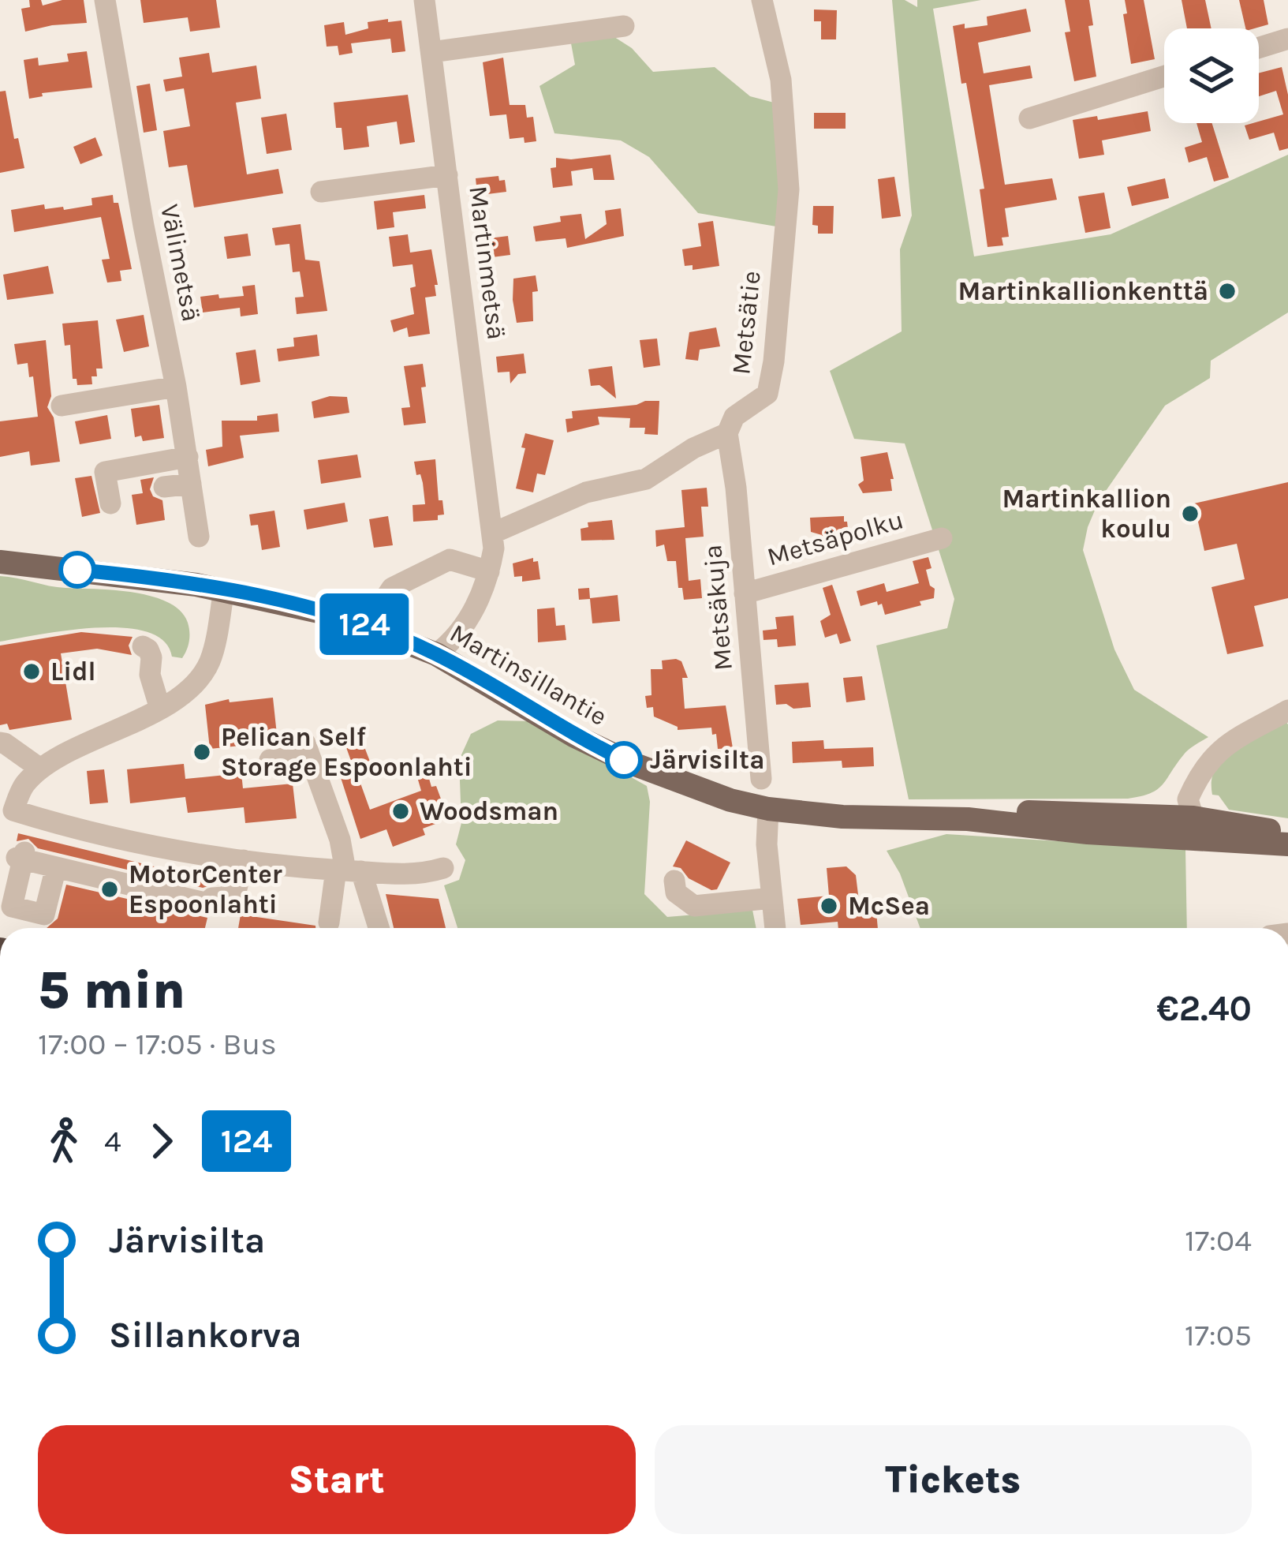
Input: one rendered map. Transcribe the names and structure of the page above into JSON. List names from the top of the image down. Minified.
{"streets":{"main road":["Martinsillantie"],"street":["Välimetsä","Martinmetsä","Metsätie","Metsäpolku","Metsäkuja"]},"crossings":[["Martinmetsä","Metsätie"],["Martinmetsä","Martinsillantie"],["Metsätie","Metsäkuja"],["Metsäpolku","Metsäkuja"]],"places":["Martinkallionkenttä","Martinkallion koulu","Lidl","Pelican Self Storage Espoonlahti","Järvisilta","Woodsman","MotorCenter Espoonlahti","McSea"],"lines":["bus line 124"],"page":{"on_map":"124","heading":["5 min","17:00 – 17:05 · Bus","€2.40"],"legs":["4","124"],"list":[{"name":"Järvisilta","value":"17:04"},{"name":"Sillankorva","value":"17:05"}],"buttons":["Start","Tickets"]}}
